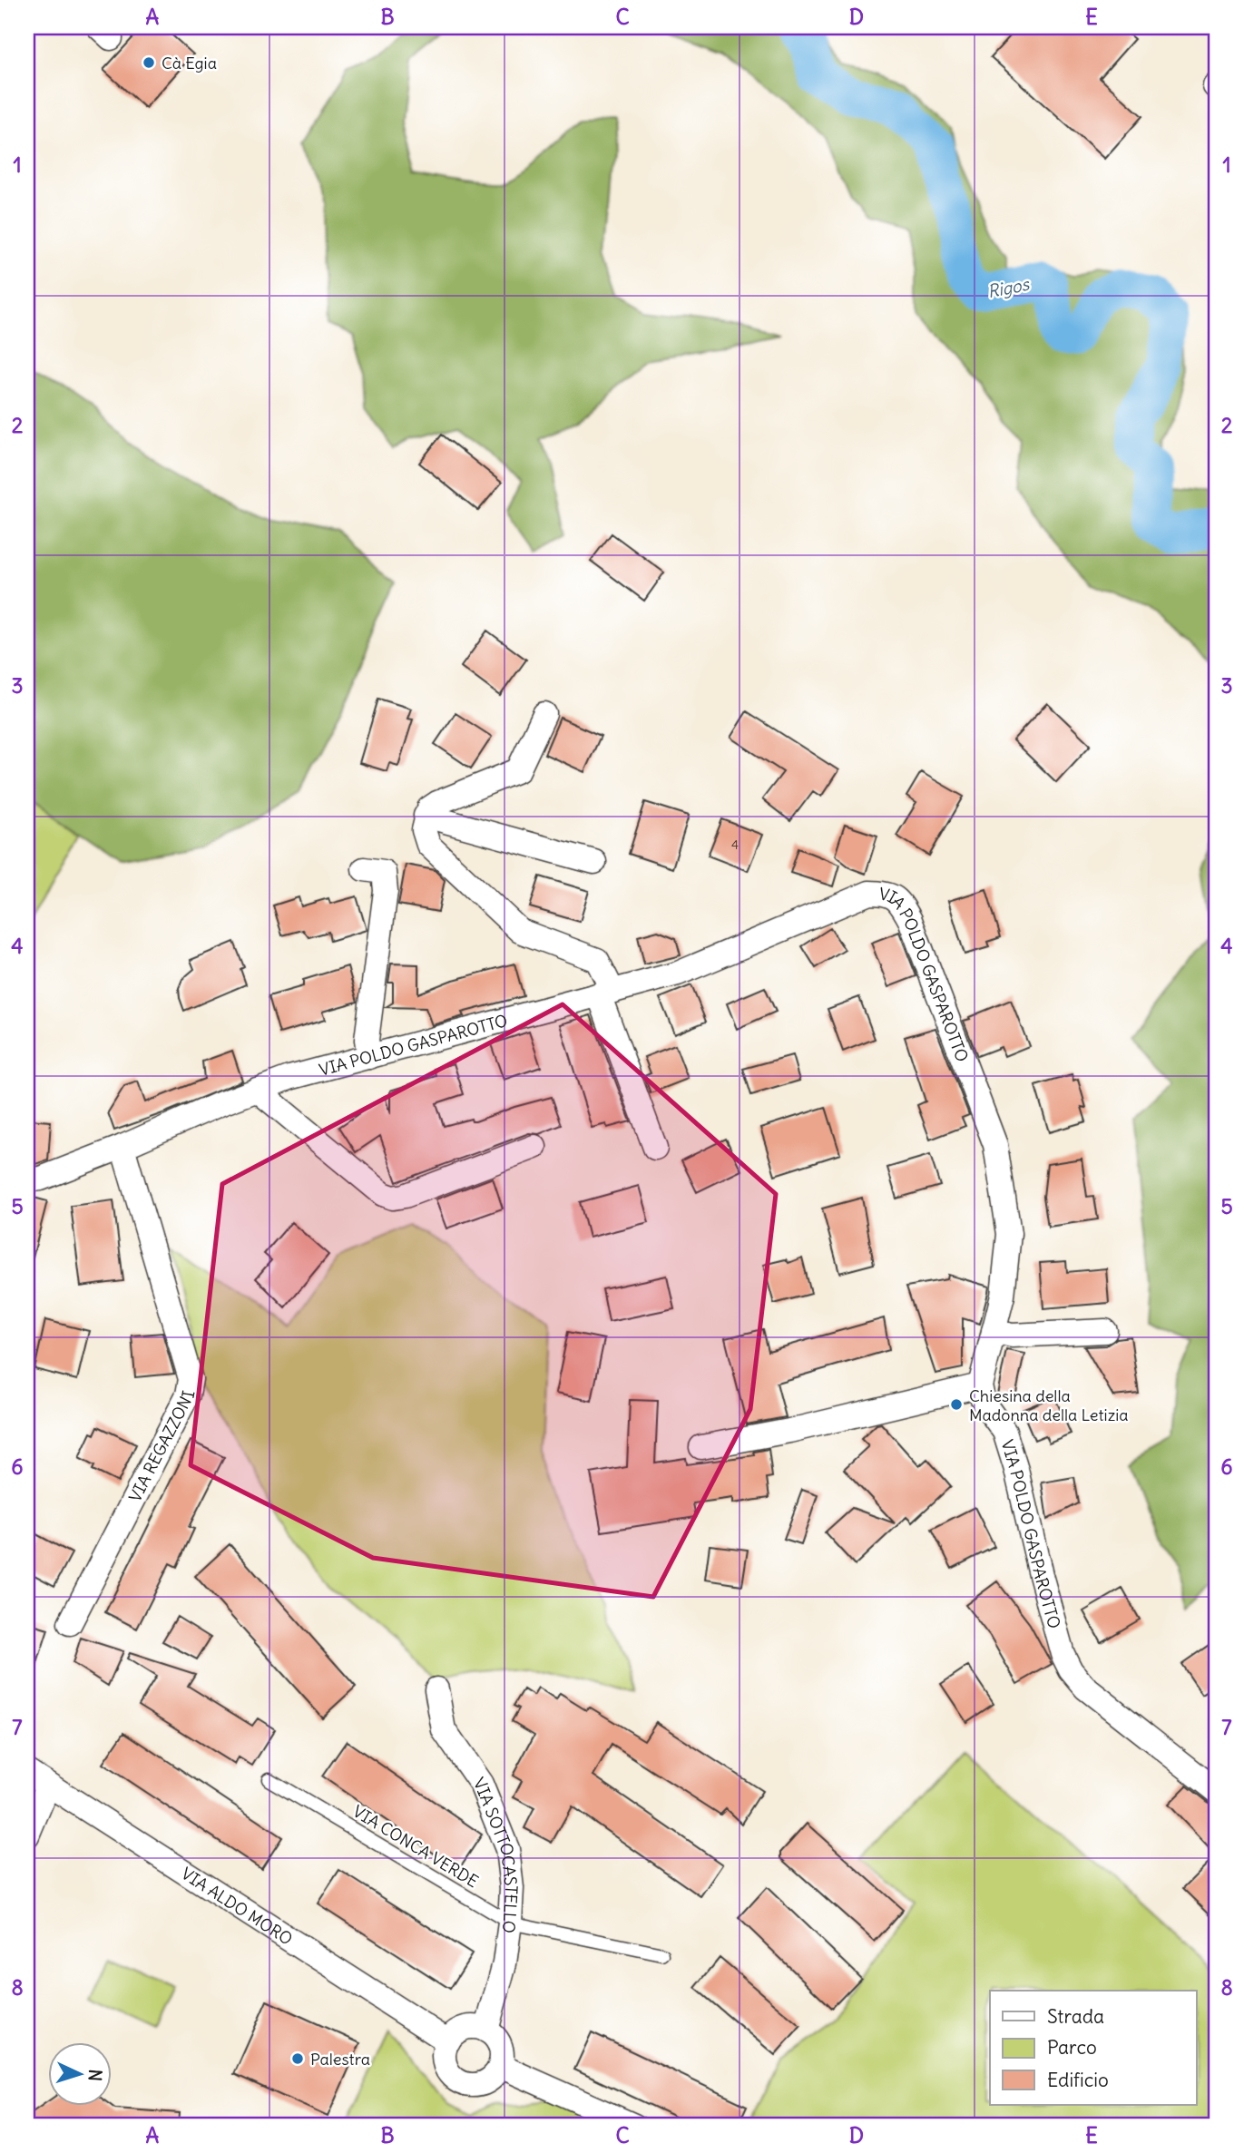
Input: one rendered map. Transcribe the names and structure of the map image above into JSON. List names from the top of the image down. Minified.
{"streets":{"street":["VIA POLDO GASPAROTTO","VIA REGAZZONI","VIA SOTTOCASTELLO","VIA ALDO MORO"],"lane":["VIA CONCA VERDE"]},"crossings":[["VIA POLDO GASPAROTTO","VIA REGAZZONI"],["VIA CONCA VERDE","VIA SOTTOCASTELLO"],["VIA SOTTOCASTELLO","VIA ALDO MORO"]],"water":["Rigos"],"places":["Cà Egia","Chiesina della Madonna della Letizia","Palestra"],"house_numbers":["4"],"legend":["Strada","Parco","Edificio"],"north":"right","grid":{"columns":["A","B","C","D","E"],"rows":["1","2","3","4","5","6","7","8"]}}
